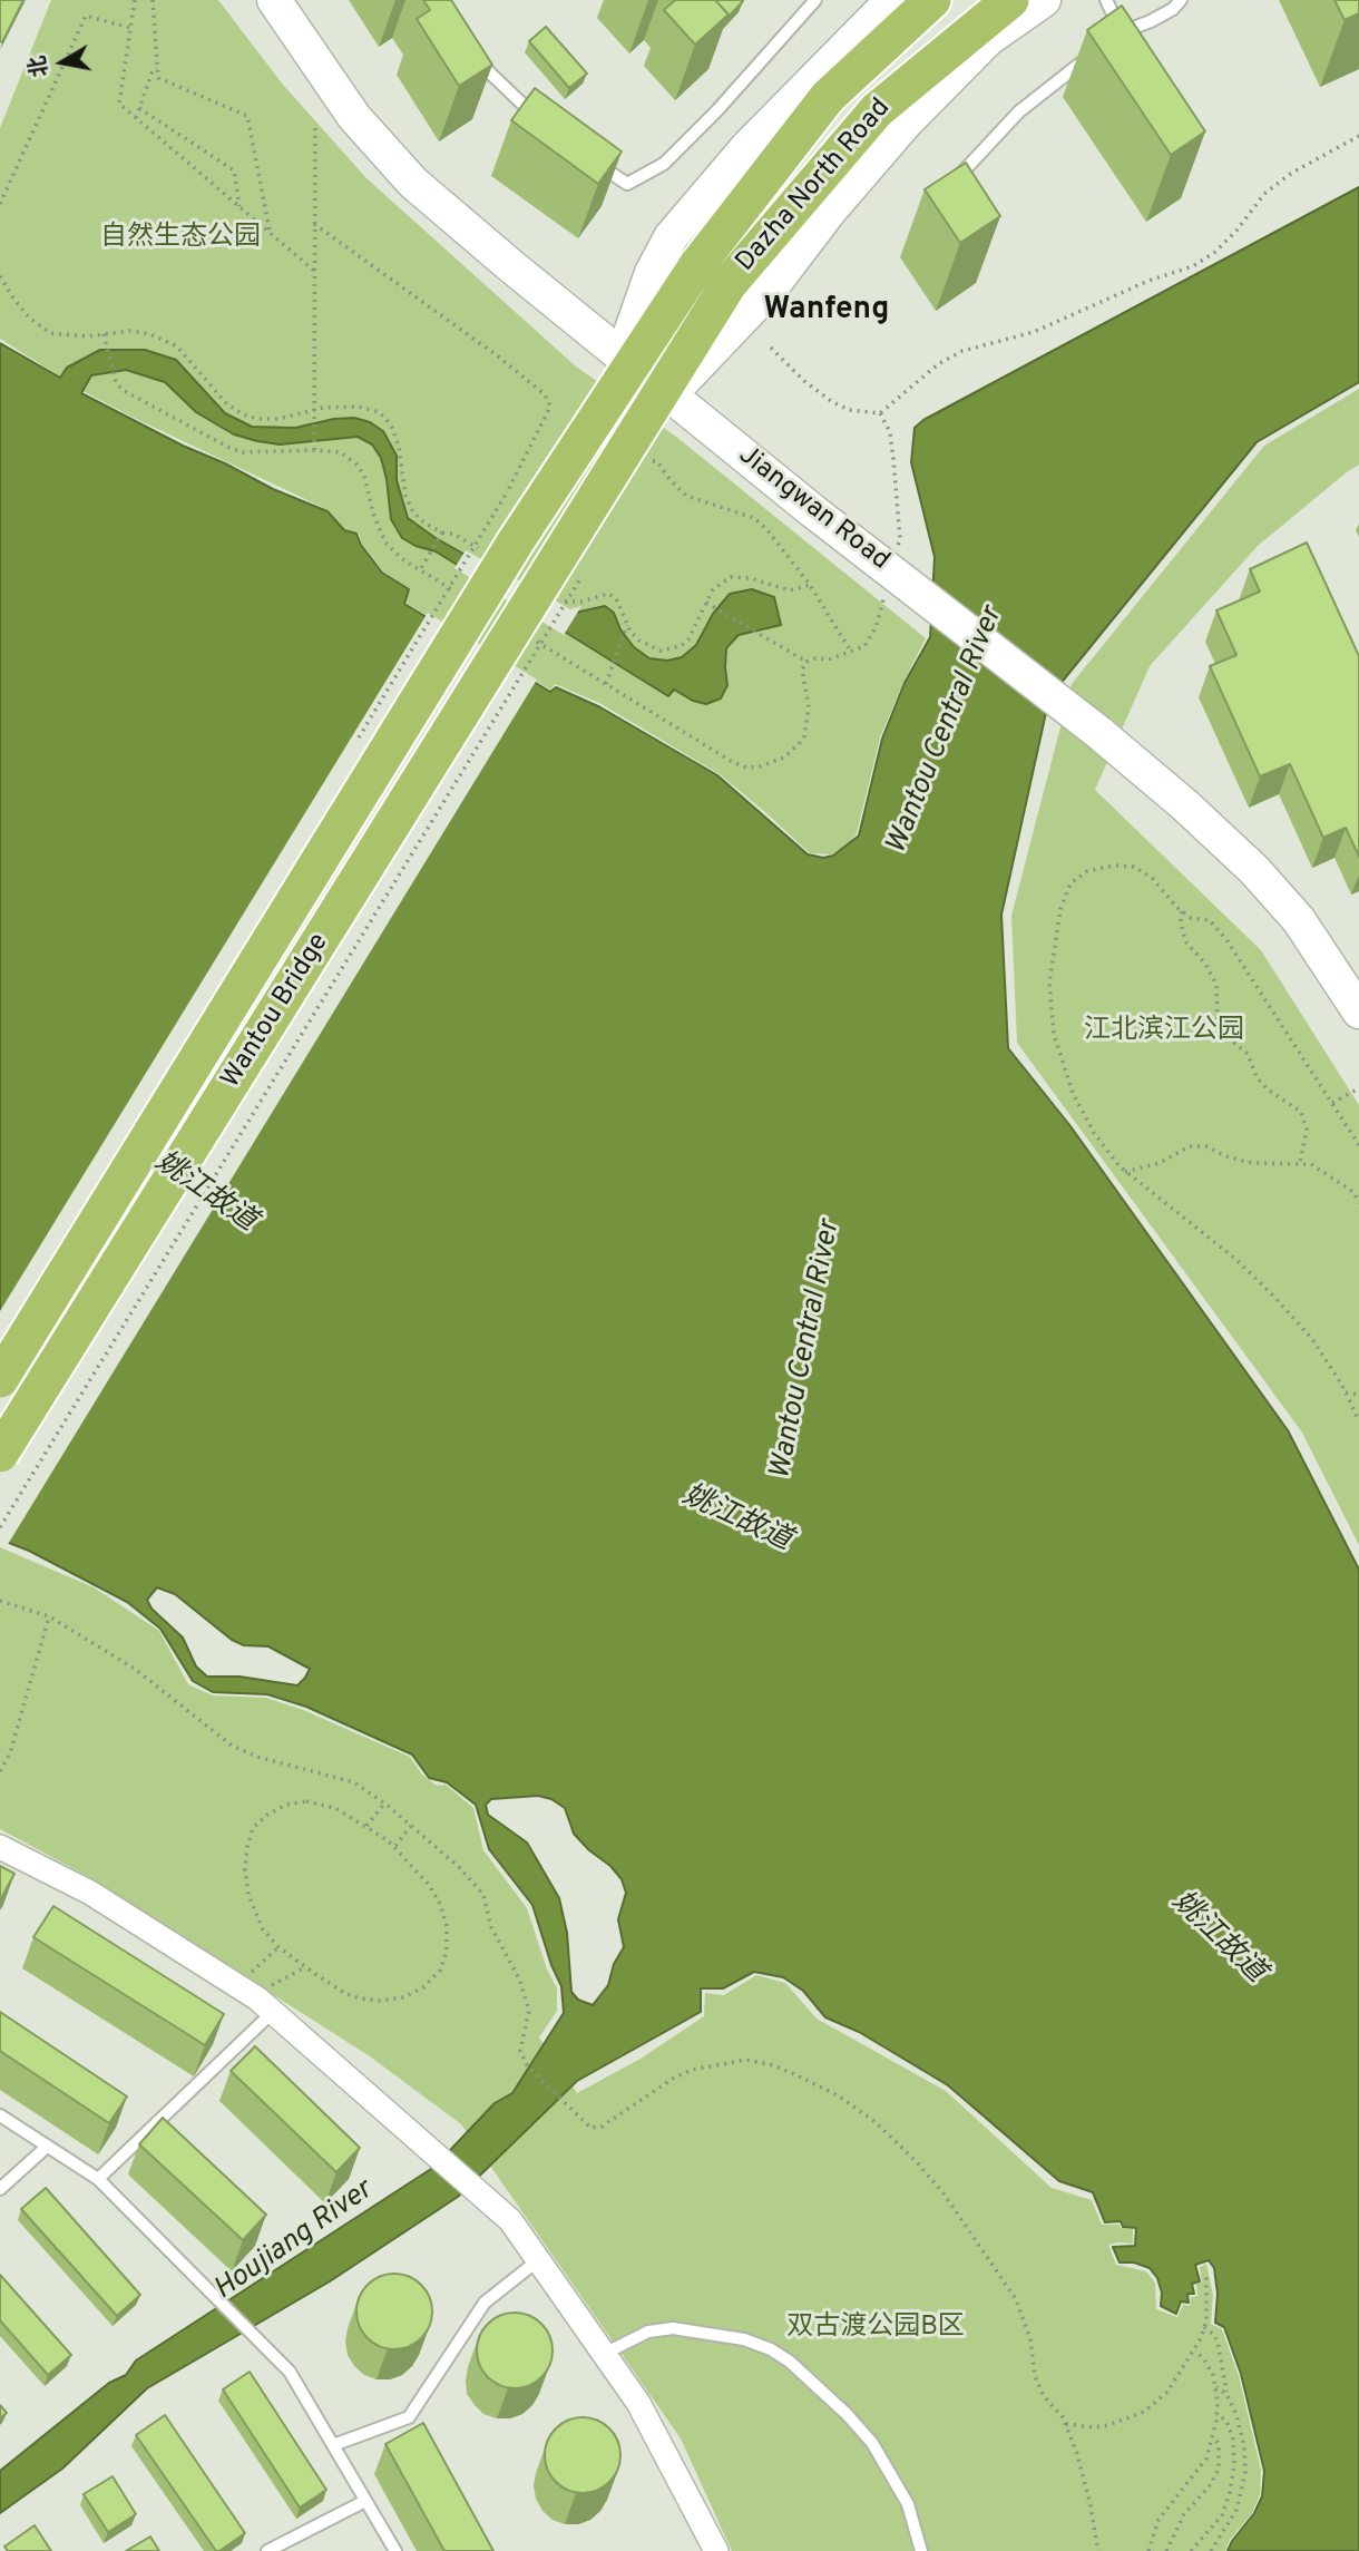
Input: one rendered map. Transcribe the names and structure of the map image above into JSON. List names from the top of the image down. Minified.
{"streets":{"main road":["Dazha North Road","Wantou Bridge"],"street":["Jiangwan Road"]},"crossings":[["Dazha North Road","Wantou Bridge"]],"districts":["Wanfeng"],"water":["Wantou Central River","姚江故道","Houjiang River"],"parks":["自然生态公园","江北滨江公园","双古渡公园B区"],"north":"left"}
